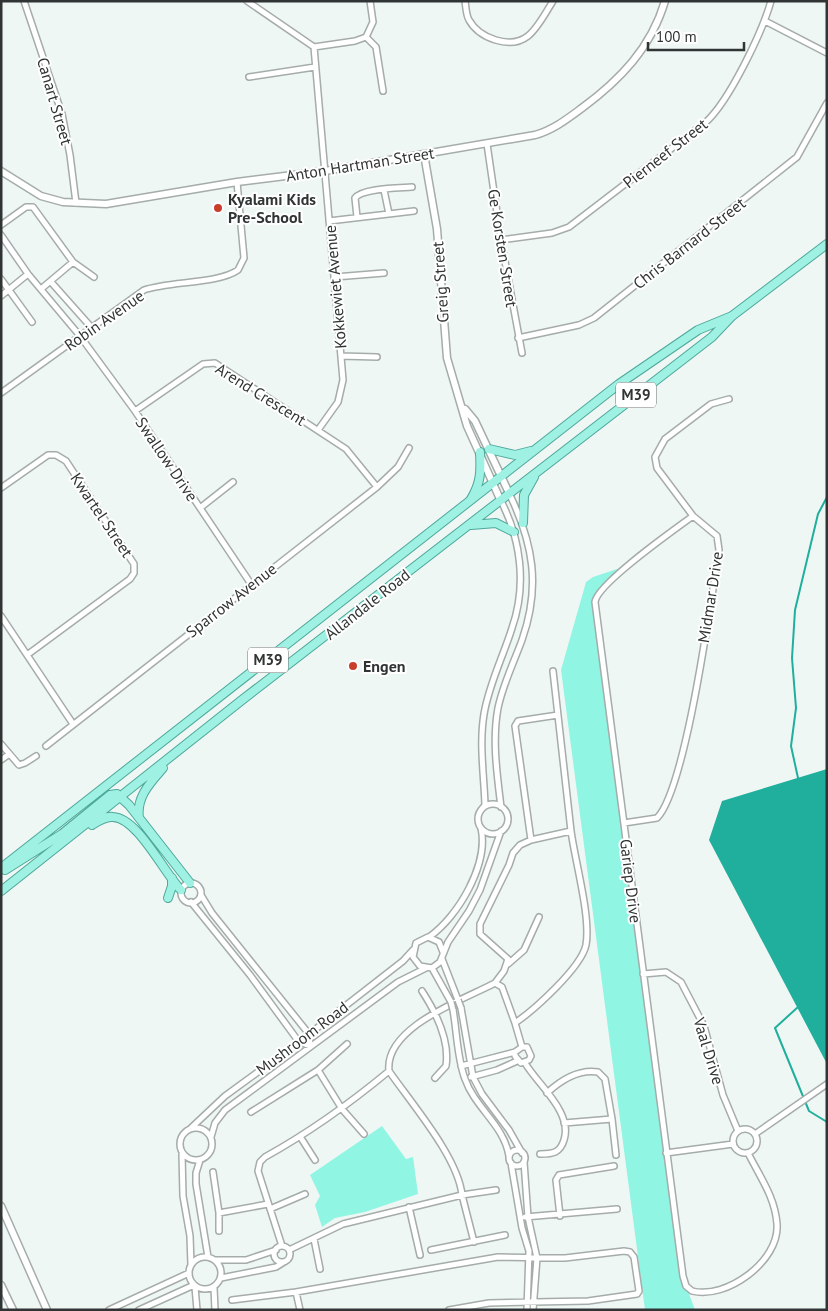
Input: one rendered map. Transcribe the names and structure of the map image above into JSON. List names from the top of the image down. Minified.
{"streets":{"main road":["M39","Allandale Road"],"street":["Canart Street","Pierneef Street","Anton Hartman Street","Chris Barnard Street","Ge Korsten Street","Greig Street","Kokkewiet Avenue","Robin Avenue","Arend Crescent","Swallow Drive","Kwartel Street","Midmar Drive","Sparrow Avenue","Gariep Drive","Mushroom Road","Vaal Drive"]},"crossings":[["Canart Street","Anton Hartman Street"],["Pierneef Street","Ge Korsten Street"],["Anton Hartman Street","Ge Korsten Street"],["Anton Hartman Street","Greig Street"],["Anton Hartman Street","Kokkewiet Avenue"],["Anton Hartman Street","Robin Avenue"],["Chris Barnard Street","Ge Korsten Street"],["Greig Street","Allandale Road"],["Kokkewiet Avenue","Arend Crescent"],["Robin Avenue","Swallow Drive"],["Arend Crescent","Swallow Drive"],["Arend Crescent","Sparrow Avenue"],["Swallow Drive","Sparrow Avenue"],["Midmar Drive","Gariep Drive"],["Gariep Drive","Vaal Drive"]],"places":["Kyalami Kids Pre-School","Engen"],"scale_bar":"100 m"}
